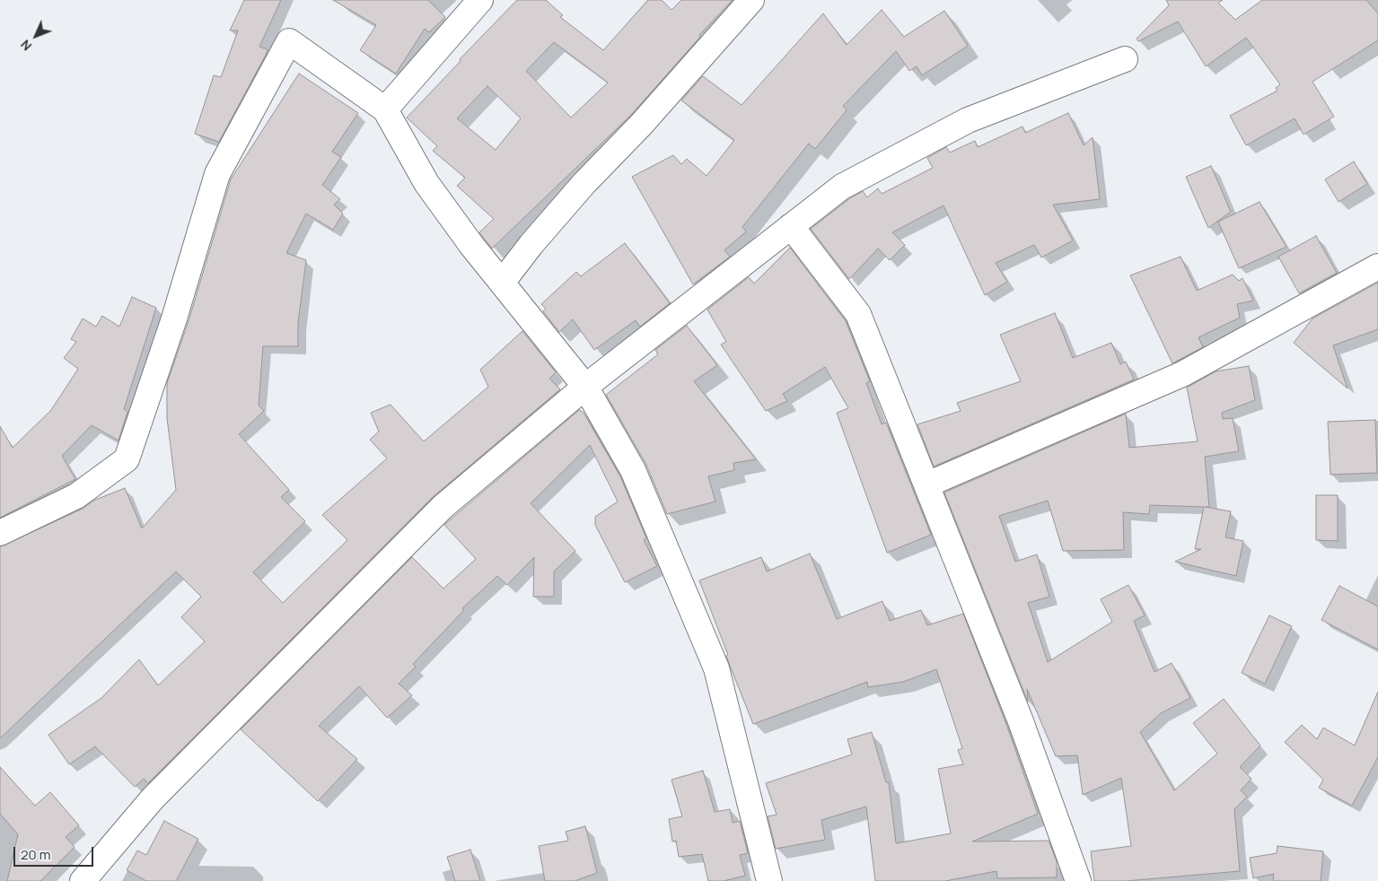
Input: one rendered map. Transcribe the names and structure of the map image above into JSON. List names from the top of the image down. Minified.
{"scale_bar":"20 m","north":"bottom left"}
